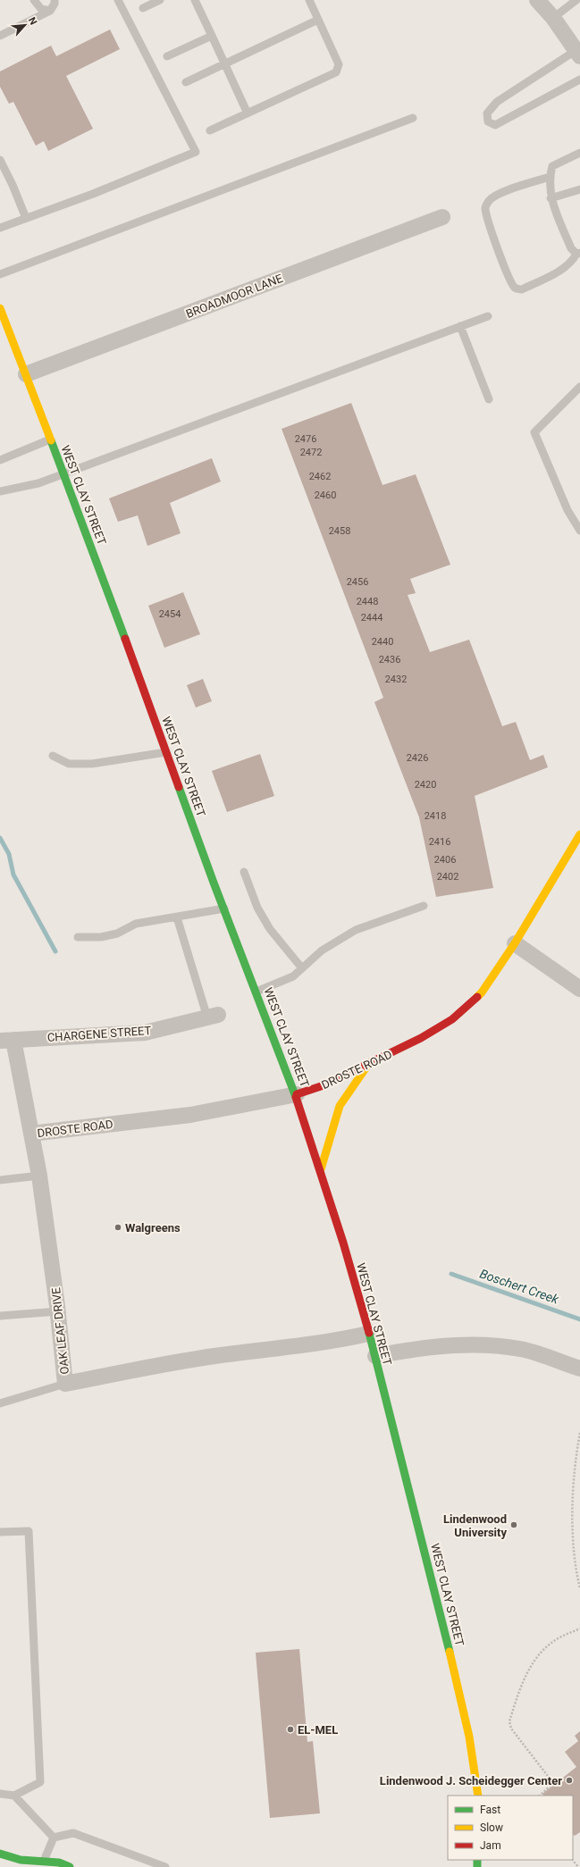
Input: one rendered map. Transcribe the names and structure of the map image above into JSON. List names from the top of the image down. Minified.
{"streets":{"main road":["WEST CLAY STREET","DROSTE ROAD"],"street":["BROADMOOR LANE","CHARGENE STREET","OAK LEAF DRIVE"]},"crossings":[["BROADMOOR LANE","WEST CLAY STREET"],["WEST CLAY STREET","DROSTE ROAD"],["WEST CLAY STREET","OAK LEAF DRIVE"],["CHARGENE STREET","OAK LEAF DRIVE"],["DROSTE ROAD","OAK LEAF DRIVE"]],"water":["Boschert Creek"],"places":["Walgreens","Lindenwood University","EL-MEL","Lindenwood J. Scheidegger Center"],"house_numbers":["2476","2472","2462","2460","2458","2456","2448","2454","2444","2440","2436","2432","2426","2420","2418","2416","2406","2402"],"legend":["Fast","Slow","Jam"],"north":"top right"}
